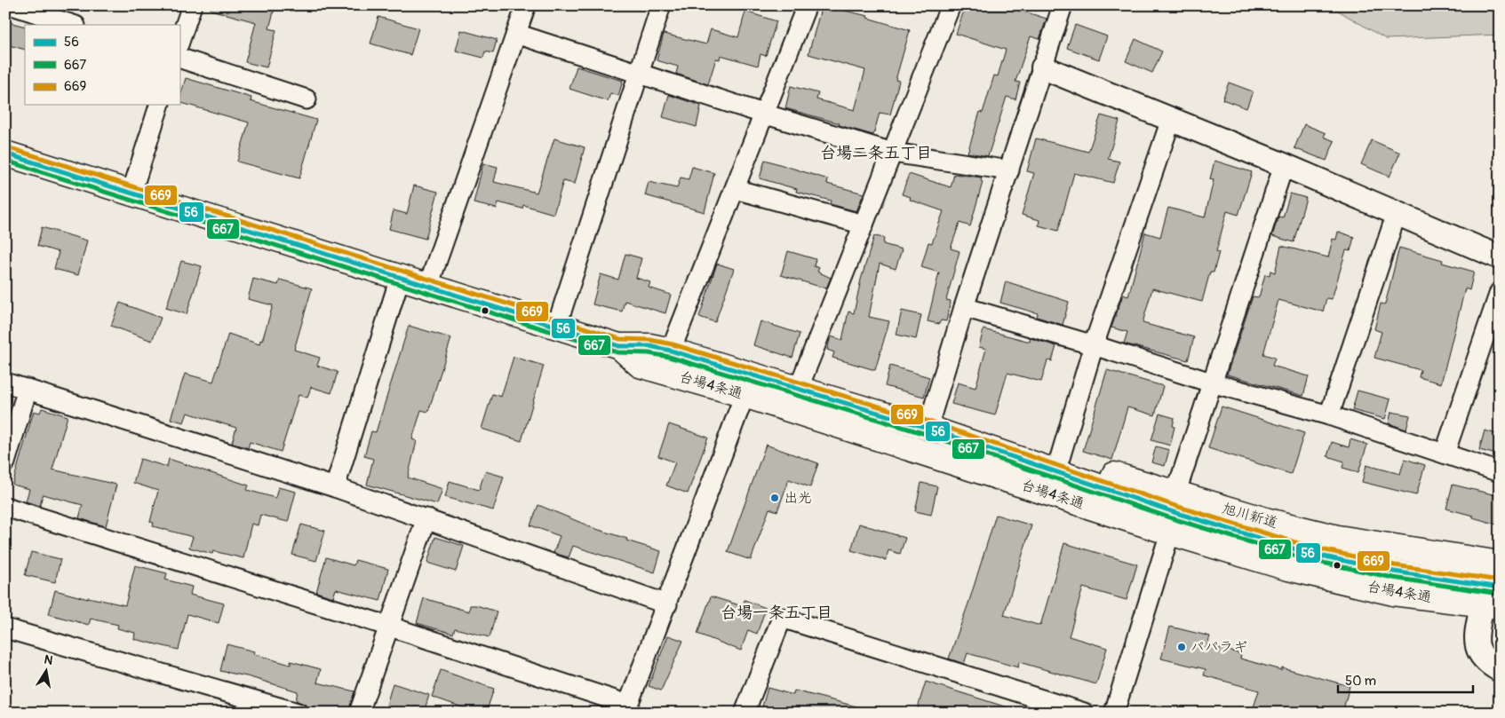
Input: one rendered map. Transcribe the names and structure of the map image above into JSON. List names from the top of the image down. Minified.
{"streets":{"highway":["台場4条通","旭川新道"]},"crossings":[["台場4条通","旭川新道"]],"districts":["台場二条五丁目","台場一条五丁目"],"places":["出光","パパラギ"],"lines":["transit line 669","transit line 56","transit line 667"],"legend":["56","667","669"],"scale_bar":"50 m","north":"top"}
